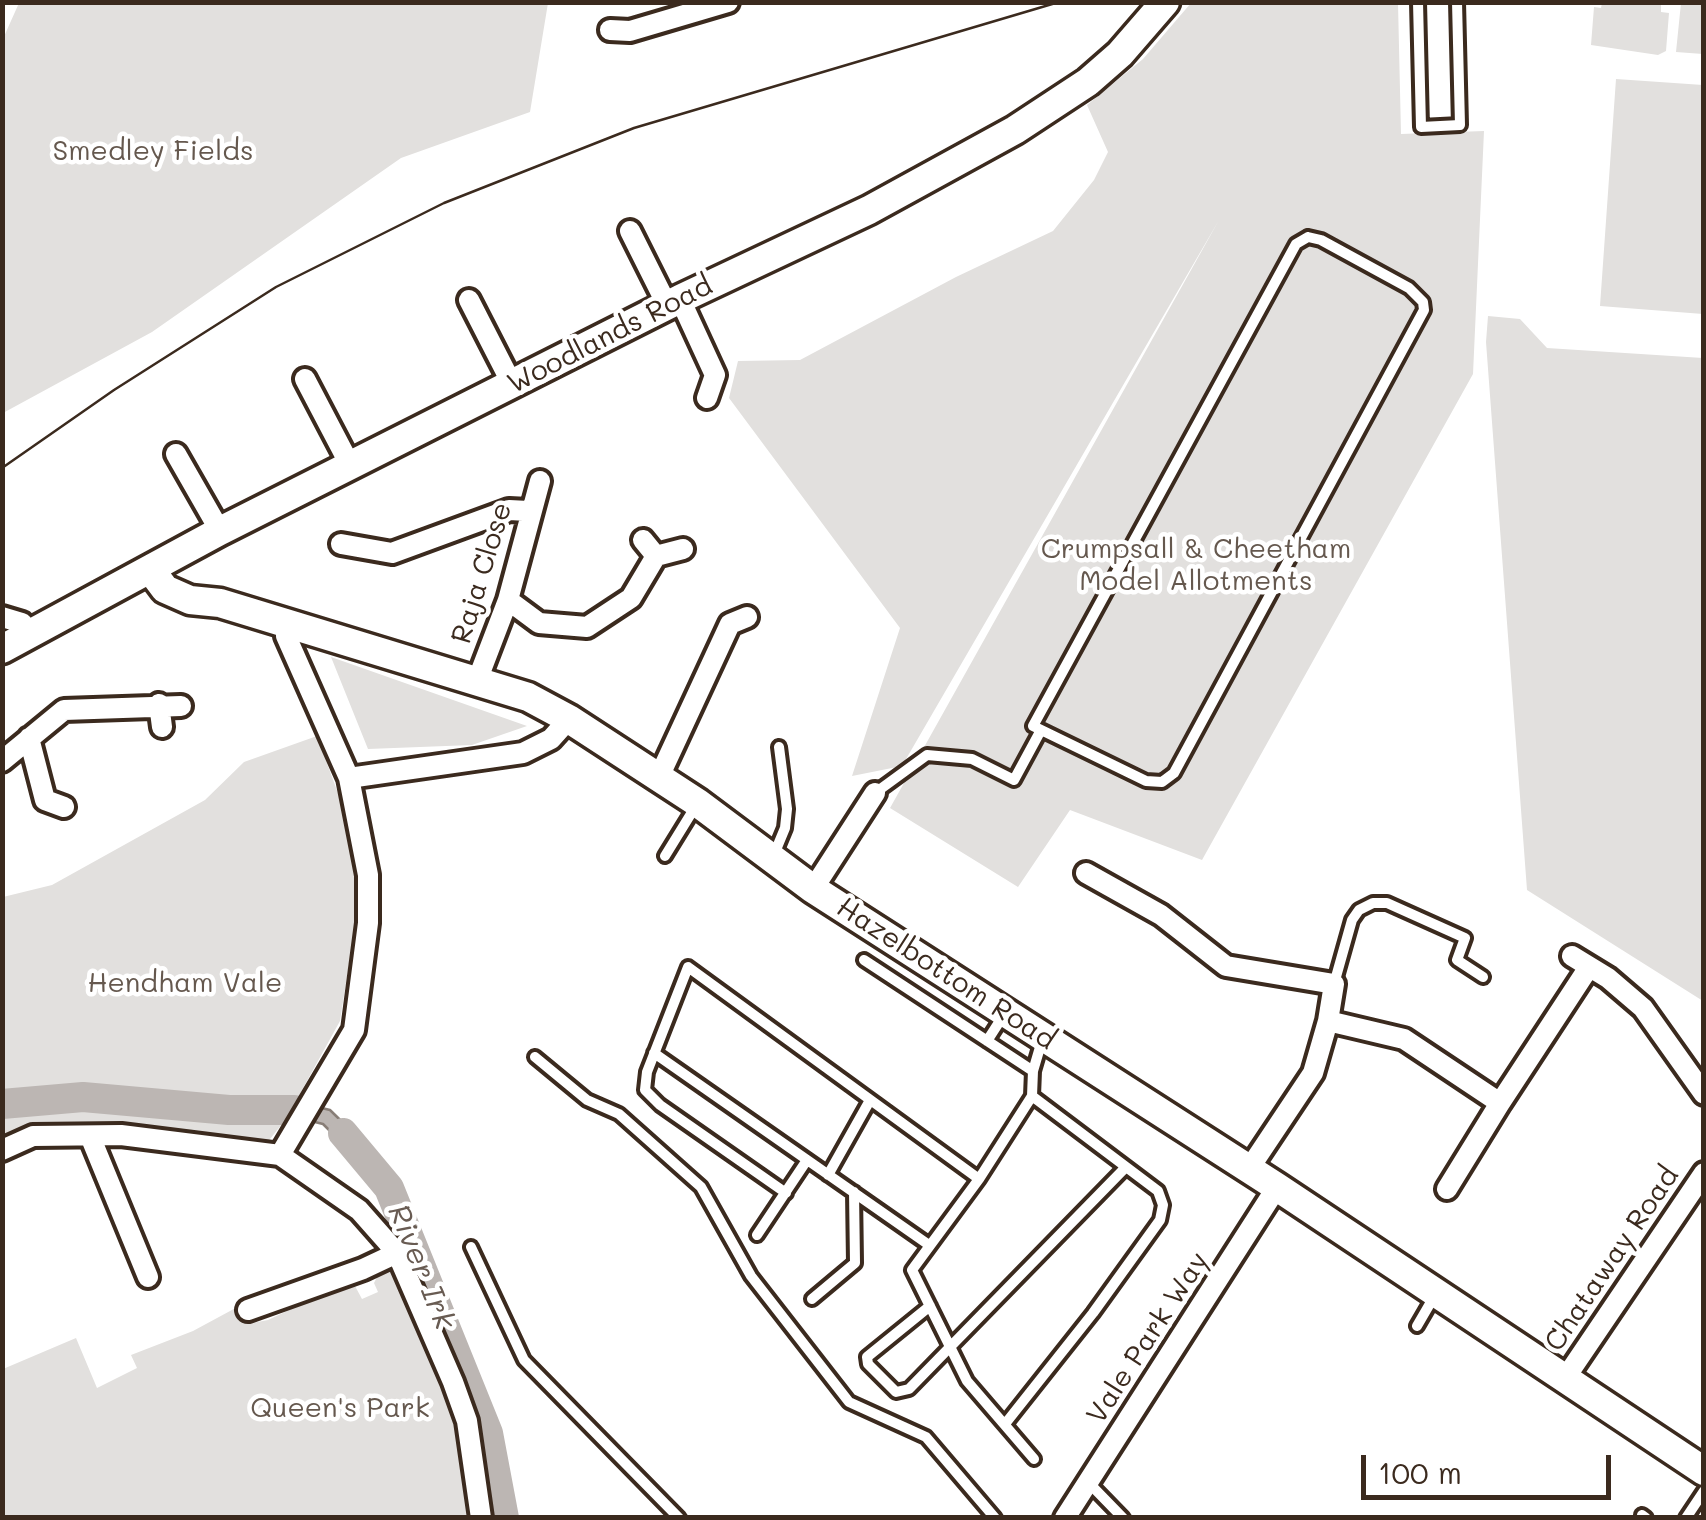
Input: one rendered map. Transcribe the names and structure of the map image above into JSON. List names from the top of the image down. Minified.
{"streets":{"street":["Woodlands Road","Raja Close","Hazelbottom Road","Chataway Road","Vale Park Way"]},"crossings":[["Woodlands Road","Hazelbottom Road"],["Raja Close","Hazelbottom Road"],["Hazelbottom Road","Chataway Road"],["Hazelbottom Road","Vale Park Way"]],"water":["River Irk"],"parks":["Smedley Fields","Crumpsall & Cheetham Model Allotments","Hendham Vale","Queen's Park"],"scale_bar":"100 m"}
